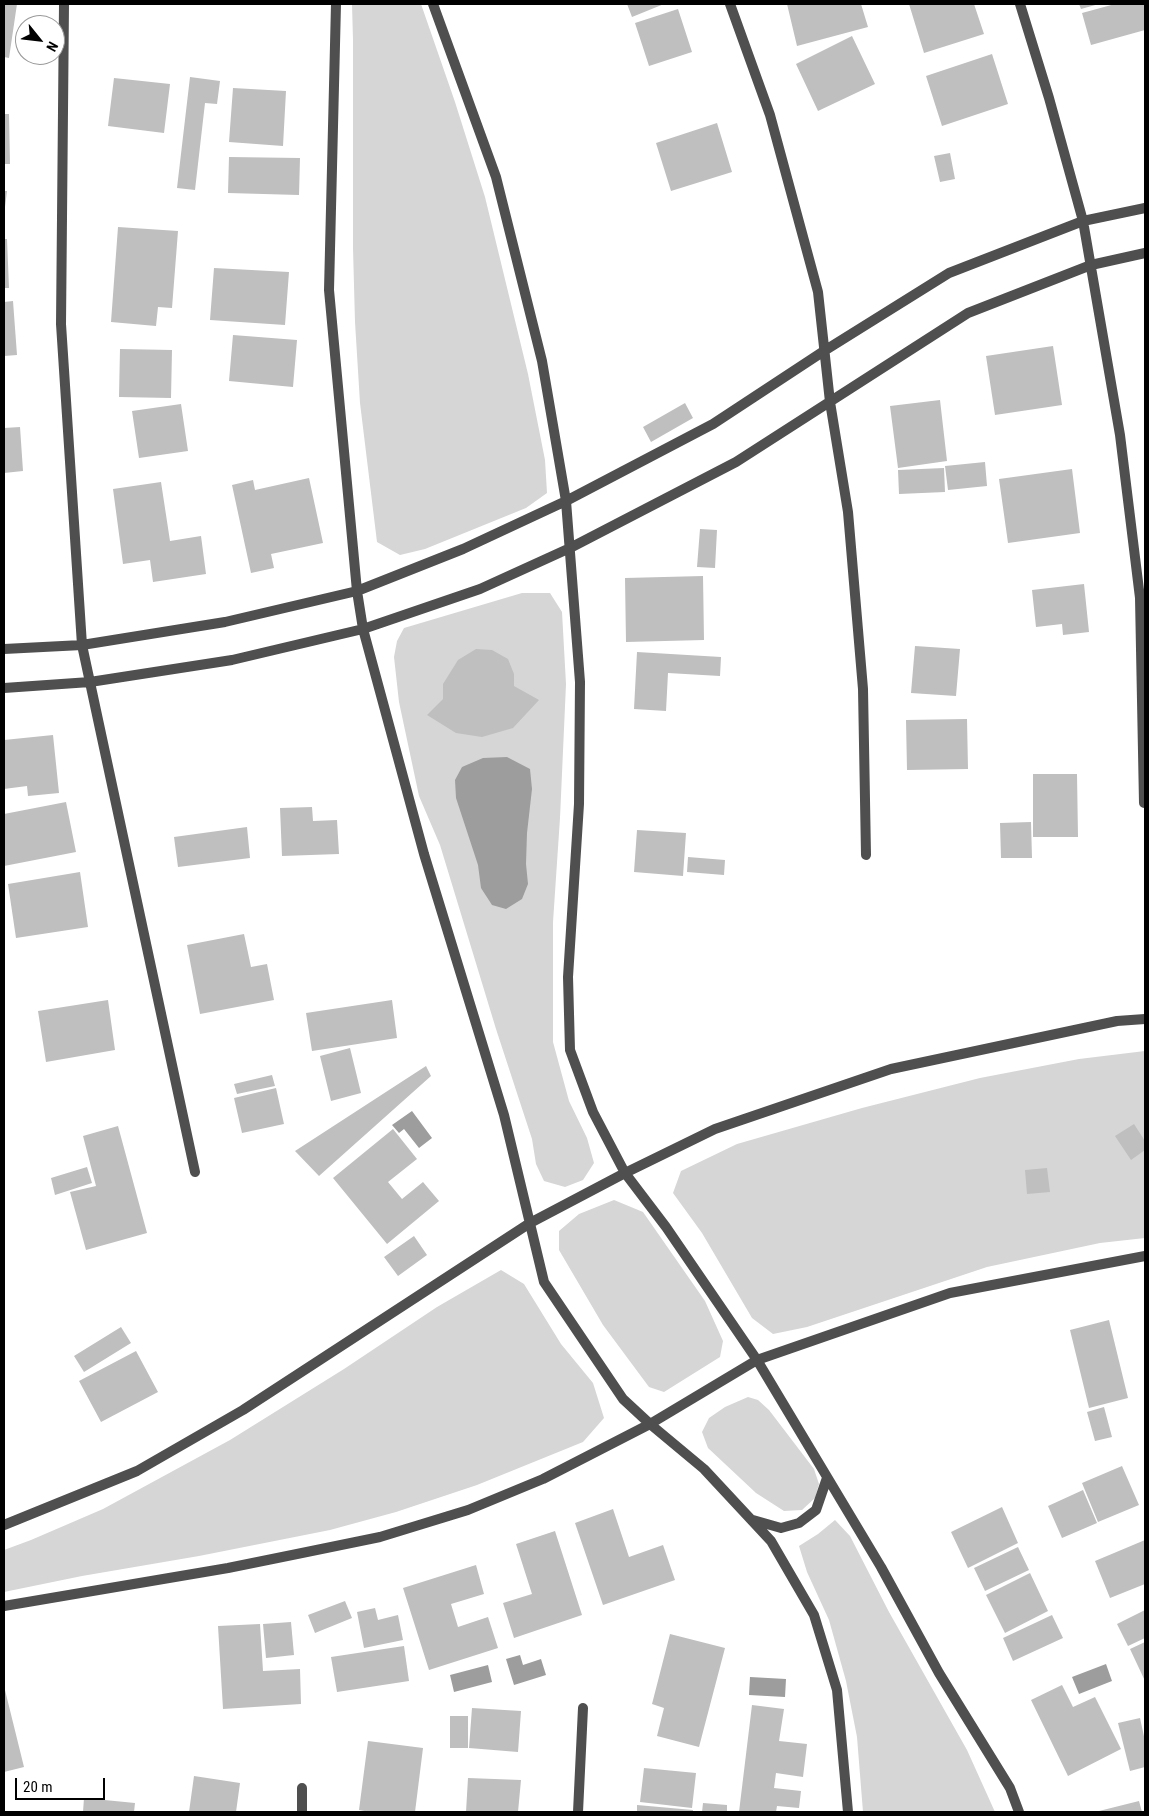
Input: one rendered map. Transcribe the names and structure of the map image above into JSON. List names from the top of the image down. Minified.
{"scale_bar":"20 m","north":"bottom right"}
